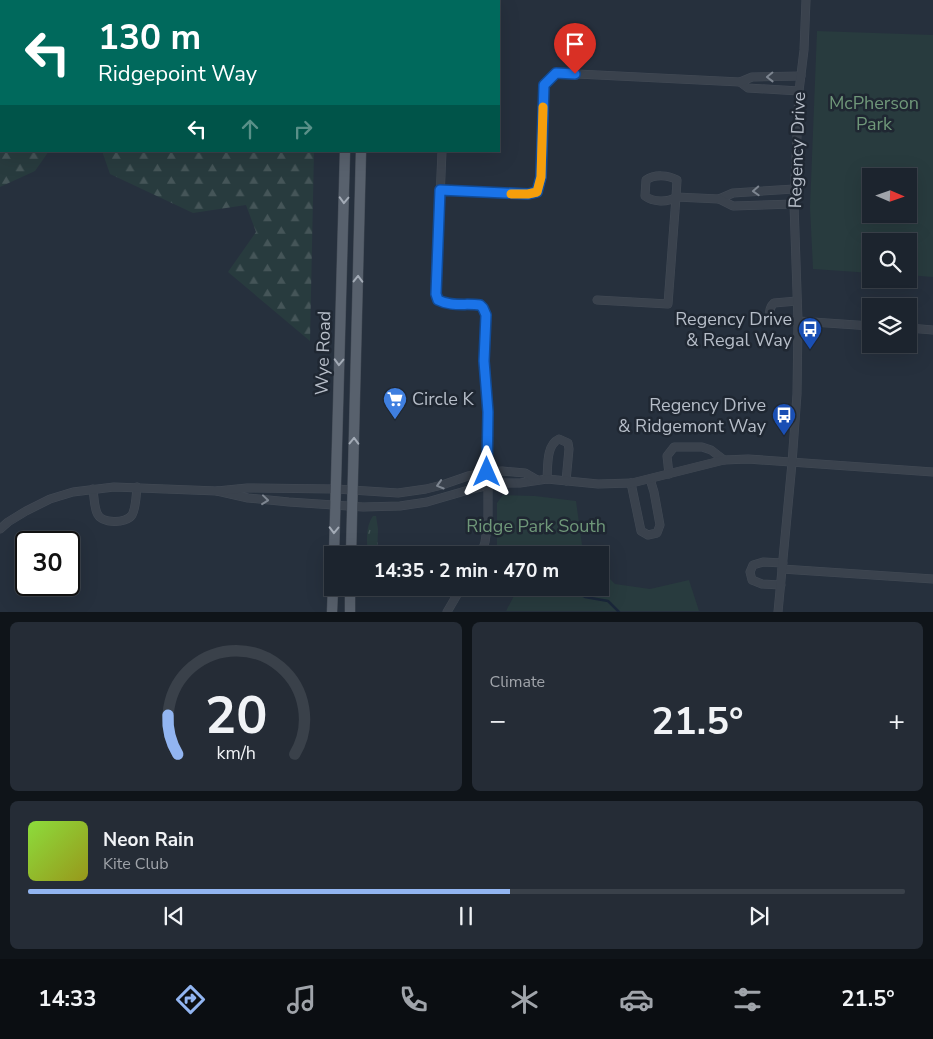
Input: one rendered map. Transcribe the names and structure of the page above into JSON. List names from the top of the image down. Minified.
{"streets":{"main road":["Wye Road"],"street":["Regency Drive"]},"parks":["McPherson Park","Ridge Park South"],"places":{"bus stop":["Regency Drive & Regal Way","Regency Drive & Ridgemont Way"],"supermarket":["Circle K"]},"north":"right","page":{"turn":["130 m","Ridgepoint Way"],"limit":"30","trip":"14:35 · 2 min · 470 m","tile":"Climate","heat":["−","21.5°","+"],"song":["Neon Rain","Kite Club"],"tabs":["14:33","21.5°"],"gauge":["20","km/h"]}}
